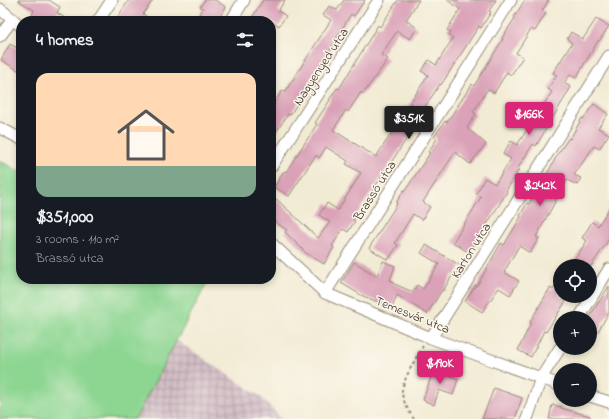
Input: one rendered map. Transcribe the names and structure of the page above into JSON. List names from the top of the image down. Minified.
{"streets":{"street":["Nagyenyed utca","Brassó utca","Karton utca","Temesvár utca"]},"crossings":[["Brassó utca","Temesvár utca"],["Karton utca","Temesvár utca"]],"page":{"heading":"4 homes","list":[{"name":"$351,000","note":"3 rooms · 110 m² · Brassó utca"}],"price":["$166K","$351K","$242K","$190K"],"map_buttons":["+","−"]}}
